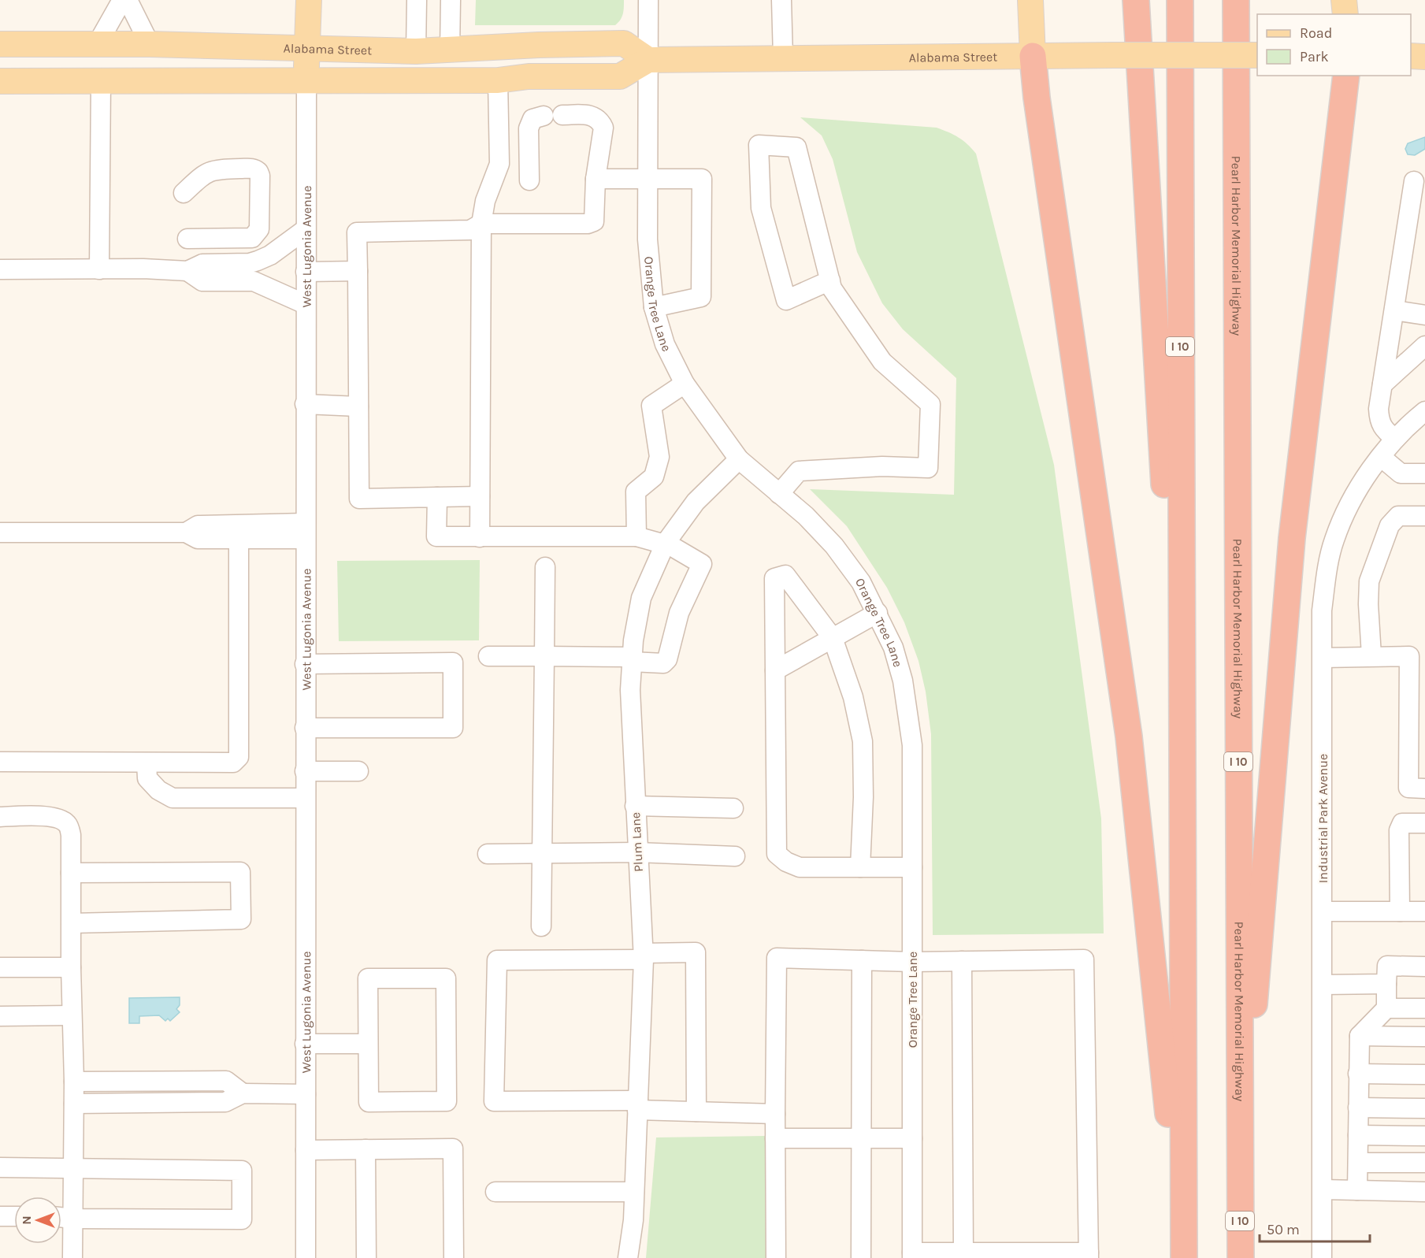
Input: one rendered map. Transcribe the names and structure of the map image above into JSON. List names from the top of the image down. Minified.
{"streets":{"highway":["Pearl Harbor Memorial Highway","I 10"],"main road":["Alabama Street","West Lugonia Avenue"],"street":["Orange Tree Lane","Industrial Park Avenue","Plum Lane"]},"crossings":[["Alabama Street","West Lugonia Avenue"],["Alabama Street","Orange Tree Lane"],["Orange Tree Lane","Plum Lane"]],"legend":["Road","Park"],"scale_bar":"50 m","north":"left"}
